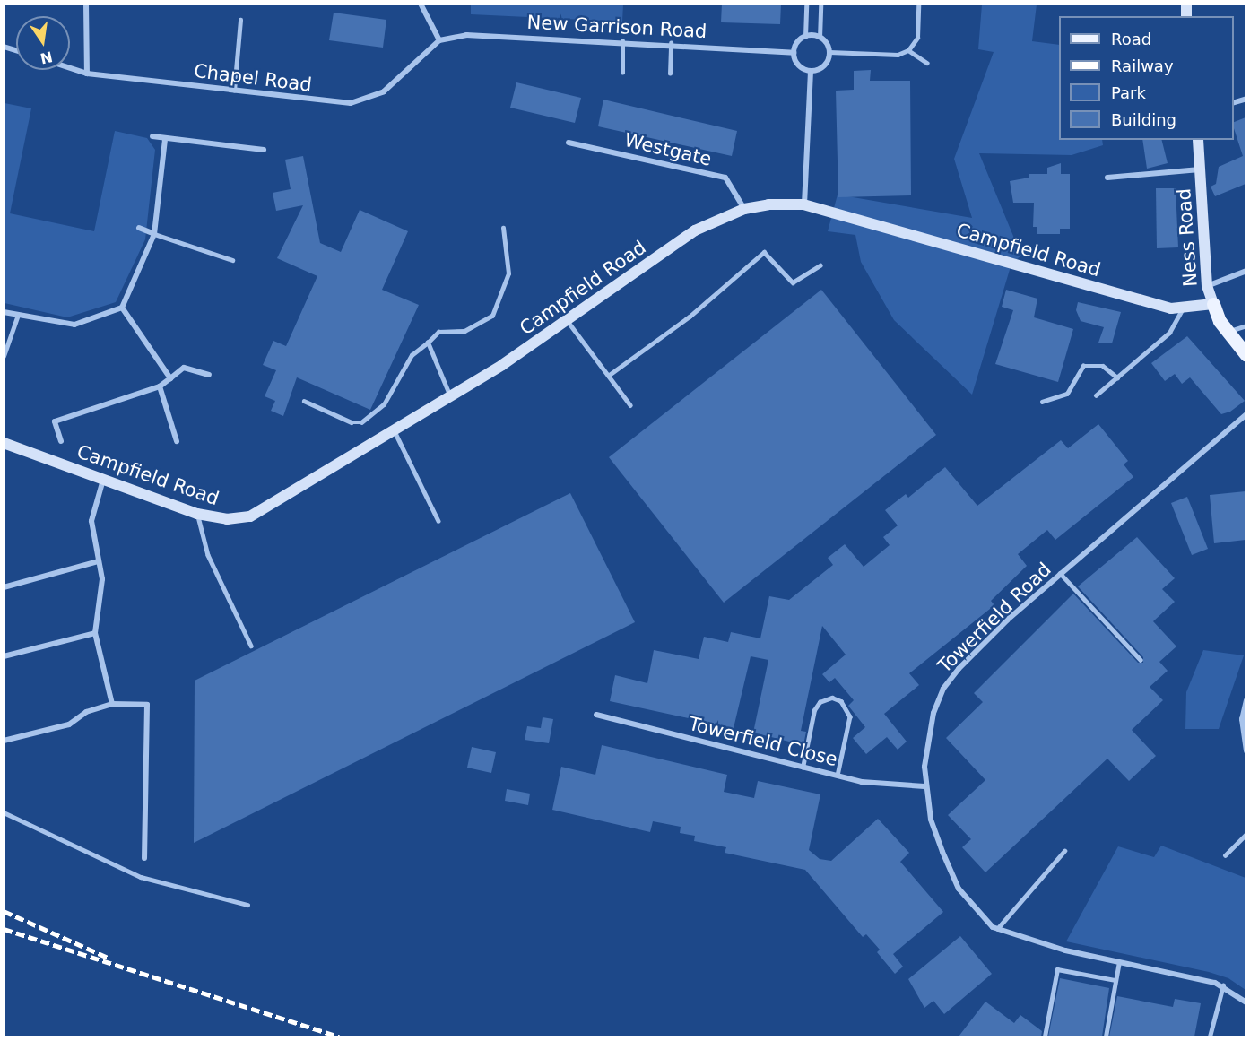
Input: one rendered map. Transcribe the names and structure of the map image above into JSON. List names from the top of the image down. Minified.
{"streets":{"main road":["Ness Road"],"street":["New Garrison Road","Chapel Road","Westgate","Campfield Road","Towerfield Road","Towerfield Close"]},"crossings":[["New Garrison Road","Chapel Road"],["Westgate","Campfield Road"],["Ness Road","Campfield Road"],["Towerfield Road","Towerfield Close"]],"legend":["Road","Railway","Park","Building"],"north":"bottom"}
